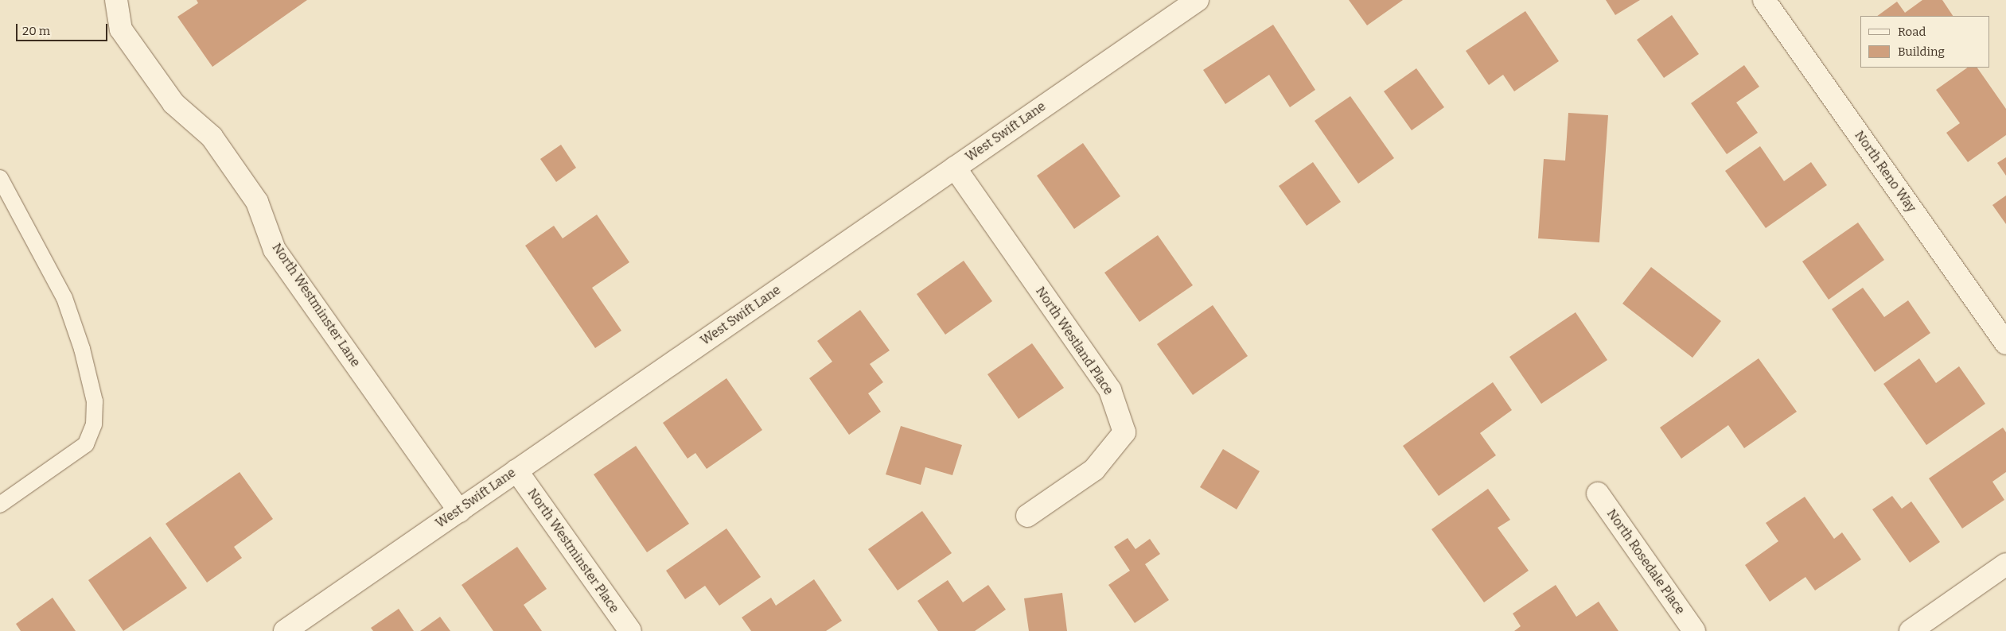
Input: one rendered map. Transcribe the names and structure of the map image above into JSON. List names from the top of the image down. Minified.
{"streets":{"street":["West Swift Lane","North Reno Way","North Westminster Lane","North Westland Place","North Westminster Place","North Rosedale Place"]},"crossings":[["West Swift Lane","North Westminster Lane"],["West Swift Lane","North Westland Place"],["West Swift Lane","North Westminster Place"]],"legend":["Road","Building"],"scale_bar":"20 m"}
